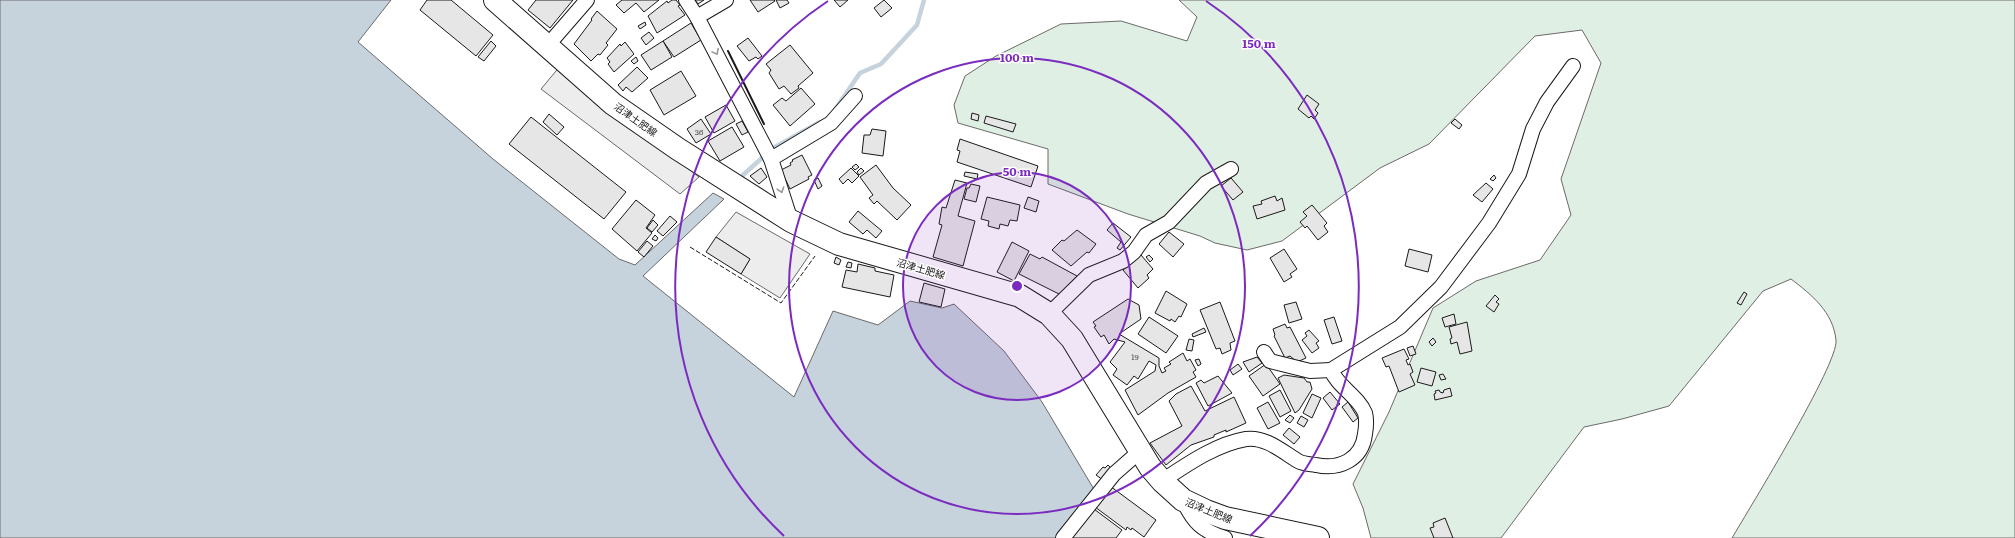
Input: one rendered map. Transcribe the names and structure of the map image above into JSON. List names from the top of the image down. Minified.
{"streets":{"main road":["沼津土肥線"]},"house_numbers":["36","19"],"rings":["150 m","100 m","50 m"]}
